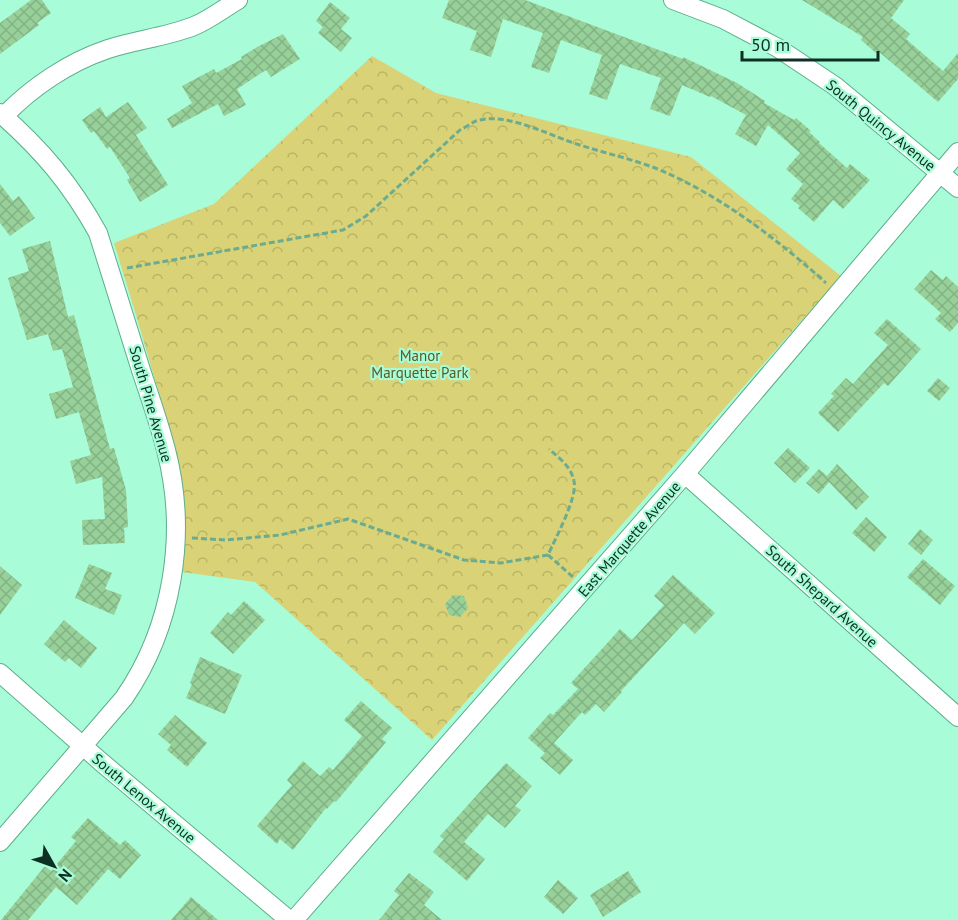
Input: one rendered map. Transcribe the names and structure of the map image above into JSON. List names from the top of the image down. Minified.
{"streets":{"street":["South Quincy Avenue","South Pine Avenue","East Marquette Avenue","South Shepard Avenue","South Lenox Avenue"]},"crossings":[["South Quincy Avenue","East Marquette Avenue"],["South Pine Avenue","South Lenox Avenue"],["East Marquette Avenue","South Shepard Avenue"]],"parks":["Manor Marquette Park"],"scale_bar":"50 m","north":"bottom right"}
